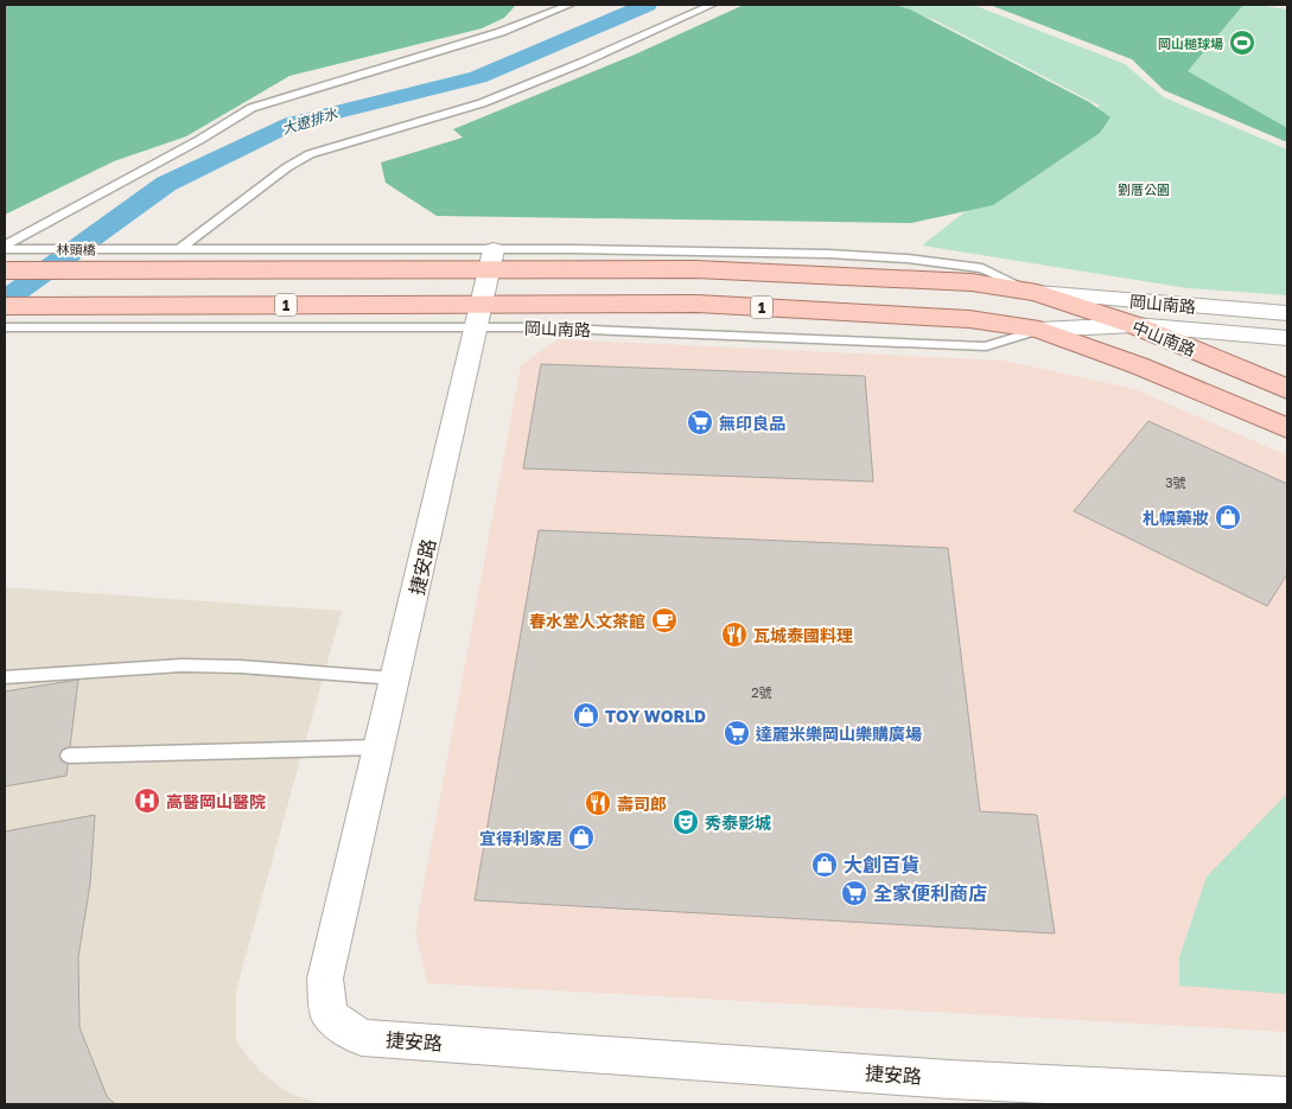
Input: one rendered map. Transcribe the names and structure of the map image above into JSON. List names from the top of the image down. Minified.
{"streets":{"main road":["林頭橋","岡山南路","1","中山南路"],"street":["捷安路"]},"crossings":[["林頭橋","岡山南路"],["岡山南路","1"],["岡山南路","中山南路"],["岡山南路","捷安路"]],"water":["大遼排水"],"parks":["劉厝公園"],"places":{"sports":["岡山槌球場"],"supermarket":["無印良品","達麗米樂岡山樂購廣場","全家便利商店"],"shop":["札幌藥妝","TOY WORLD","宜得利家居","大創百貨"],"cafe":["春水堂人文茶館"],"restaurant":["瓦城泰國料理","壽司郎"],"hospital":["高醫岡山醫院"],"theatre":["秀泰影城"]},"house_numbers":["3號","2號"]}
